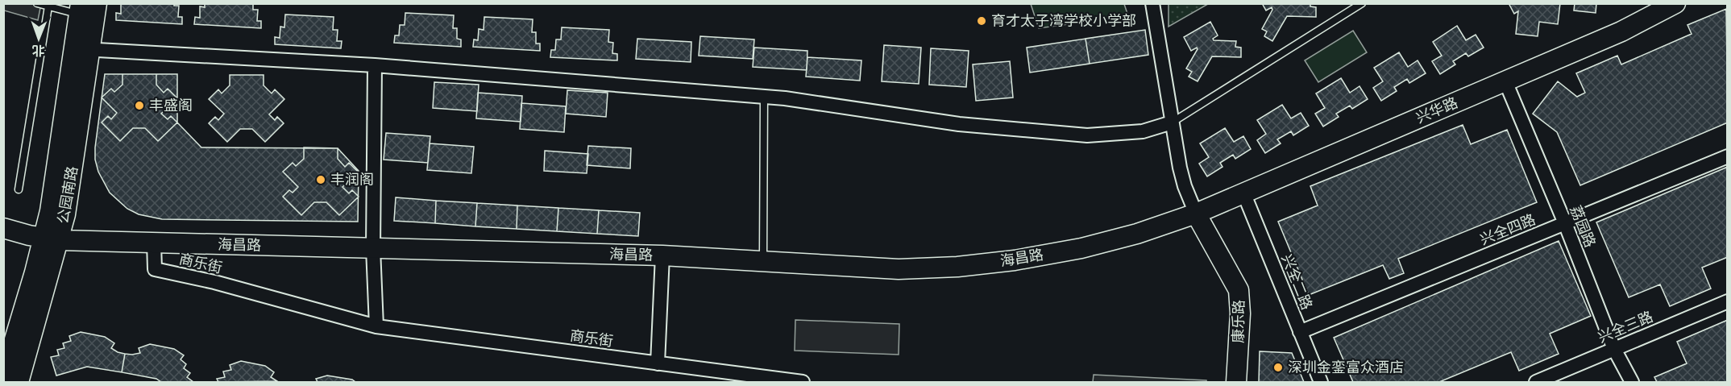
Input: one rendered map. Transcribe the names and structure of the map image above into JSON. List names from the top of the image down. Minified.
{"streets":{"street":["兴华路","公园南路","荔园路","兴全四路","海昌路","商乐街","兴全二路","康乐路","兴全三路"]},"crossings":[["兴华路","荔园路"],["兴华路","海昌路"],["兴华路","兴全二路"],["兴华路","康乐路"],["公园南路","海昌路"],["荔园路","兴全四路"],["荔园路","兴全三路"],["兴全四路","兴全二路"],["海昌路","商乐街"],["海昌路","康乐路"]],"places":["育才太子湾学校小学部","丰盛阁","丰润阁","深圳金銮富众酒店"],"north":"bottom"}
